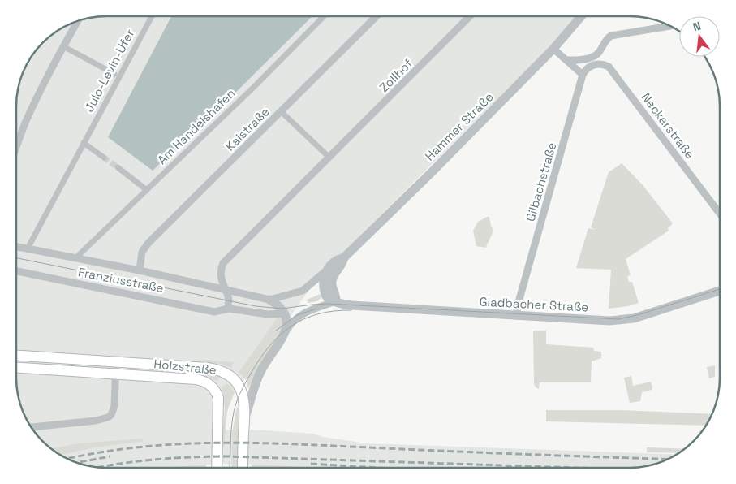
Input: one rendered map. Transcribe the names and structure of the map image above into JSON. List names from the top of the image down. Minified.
{"streets":{"main road":["Holzstraße"],"street":["Julo-Levin-Ufer","Zollhof","Neckarstraße","Am Handelshafen","Hammer Straße","Kaistraße","Gilbachstraße","Franziusstraße","Gladbacher Straße"]},"crossings":[["Julo-Levin-Ufer","Franziusstraße"],["Zollhof","Franziusstraße"],["Neckarstraße","Gilbachstraße"],["Am Handelshafen","Franziusstraße"],["Hammer Straße","Franziusstraße"],["Hammer Straße","Gladbacher Straße"],["Kaistraße","Franziusstraße"],["Gilbachstraße","Gladbacher Straße"]],"north":"top"}
